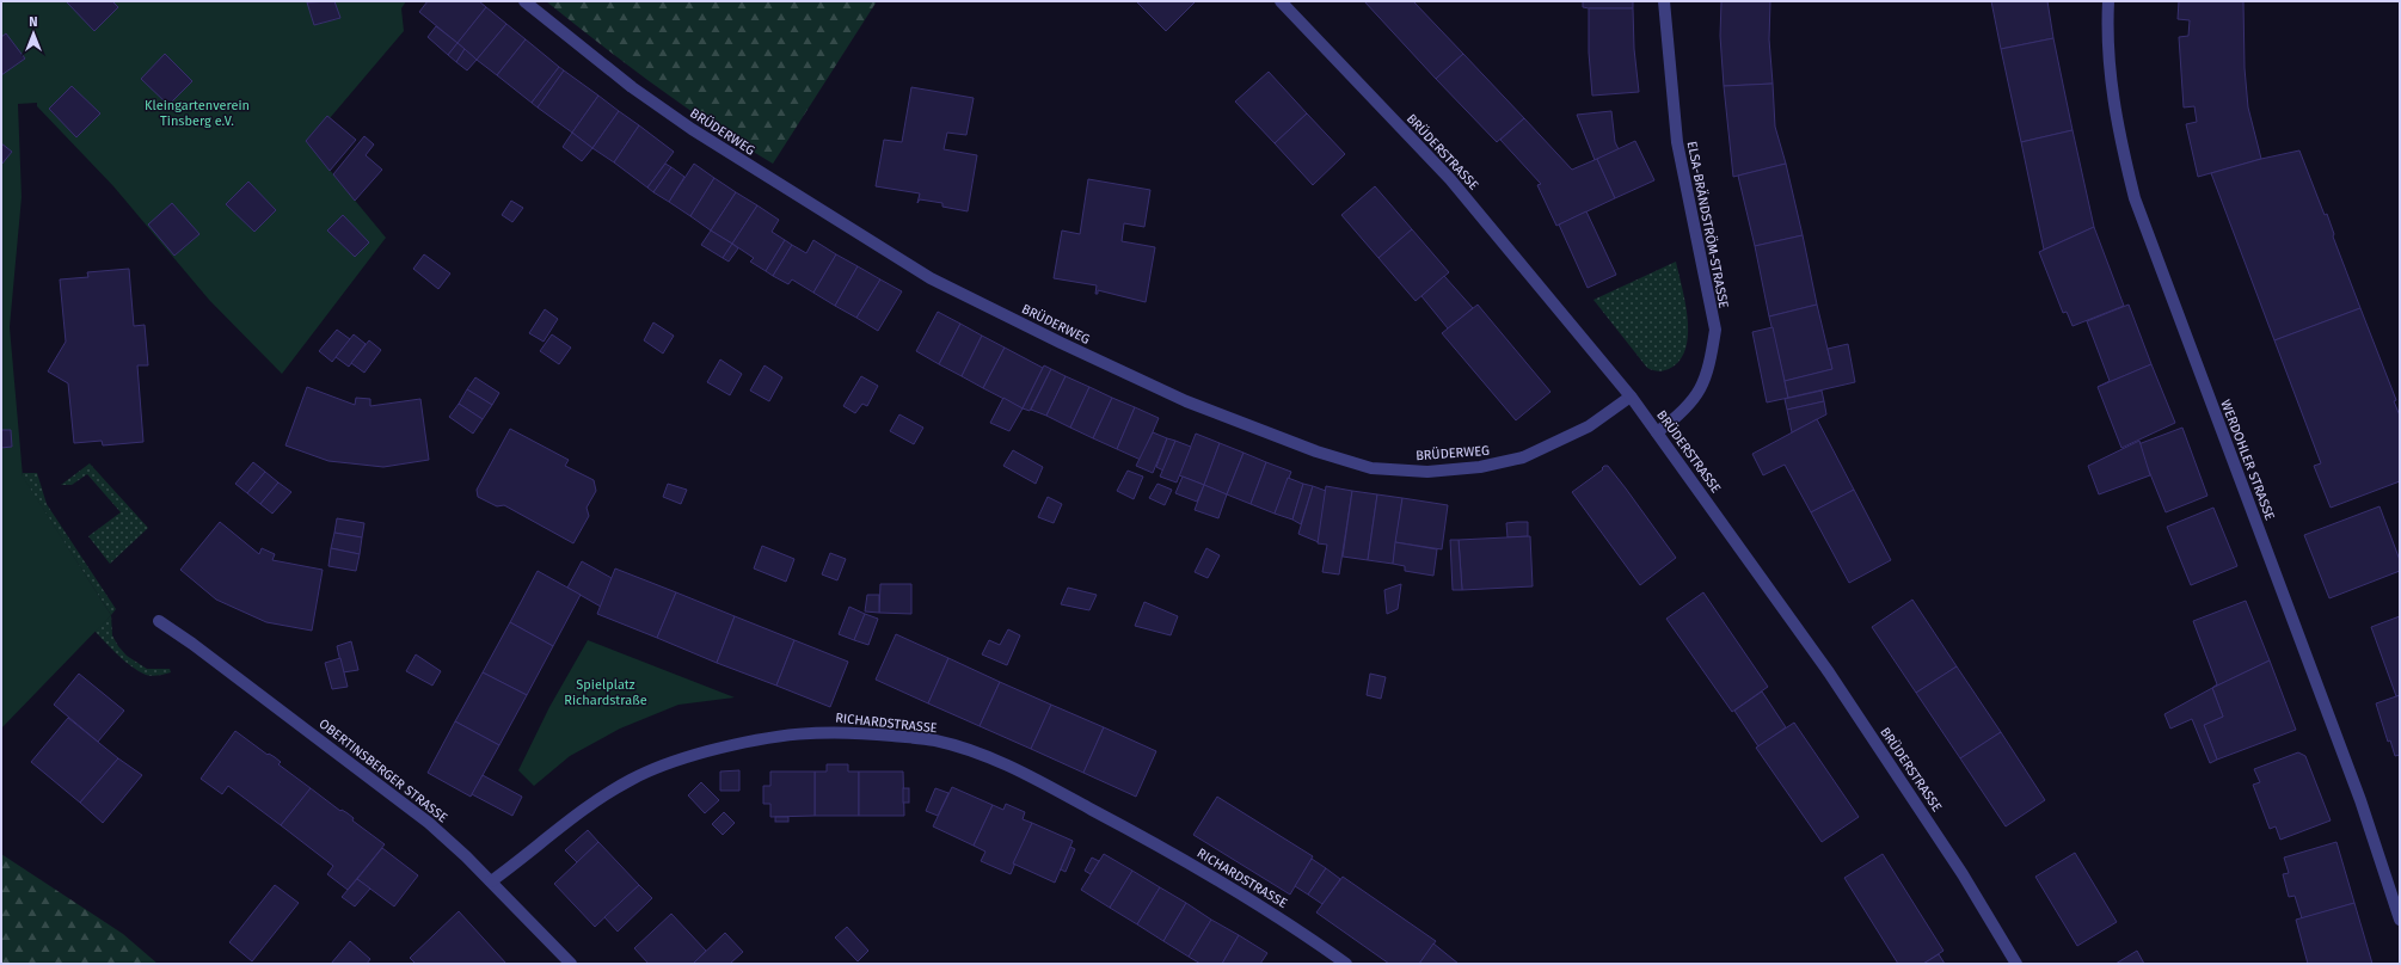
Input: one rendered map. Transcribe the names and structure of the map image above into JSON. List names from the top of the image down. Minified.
{"streets":{"street":["BRÜDERWEG","BRÜDERSTRASSE","ELSA-BRÄNDSTRÖM-STRASSE","WERDOHLER STRASSE","RICHARDSTRASSE","OBERTINSBERGER STRASSE"]},"crossings":[["BRÜDERWEG","BRÜDERSTRASSE"],["BRÜDERSTRASSE","ELSA-BRÄNDSTRÖM-STRASSE"],["RICHARDSTRASSE","OBERTINSBERGER STRASSE"]],"parks":["Kleingartenverein Tinsberg e.V.","Spielplatz Richardstraße"],"north":"top"}
